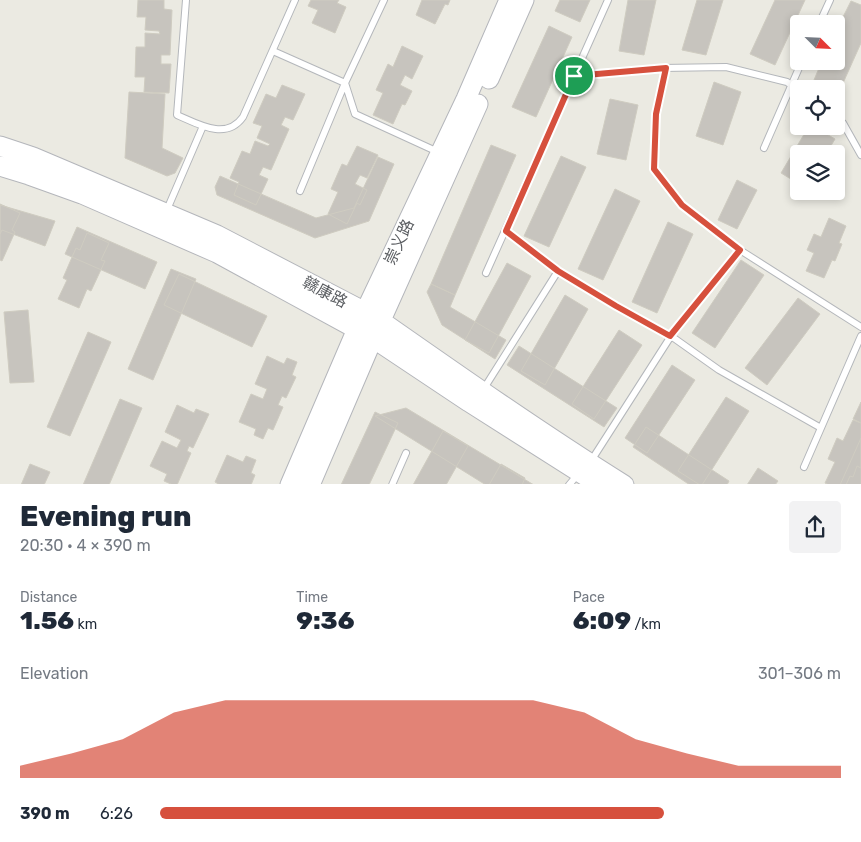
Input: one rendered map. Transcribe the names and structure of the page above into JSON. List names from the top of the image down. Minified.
{"streets":{"main road":["崇义路","赣康路"]},"crossings":[["崇义路","赣康路"]],"north":"bottom right","page":{"heading":["Evening run","20:30 · 4 × 390 m"],"stats":[["Distance","1.56 km"],["Time","9:36"],["Pace","6:09 /km"]],"chart":["Elevation","301–306 m"],"list":[{"name":"390 m","note":"6:26"}]}}
